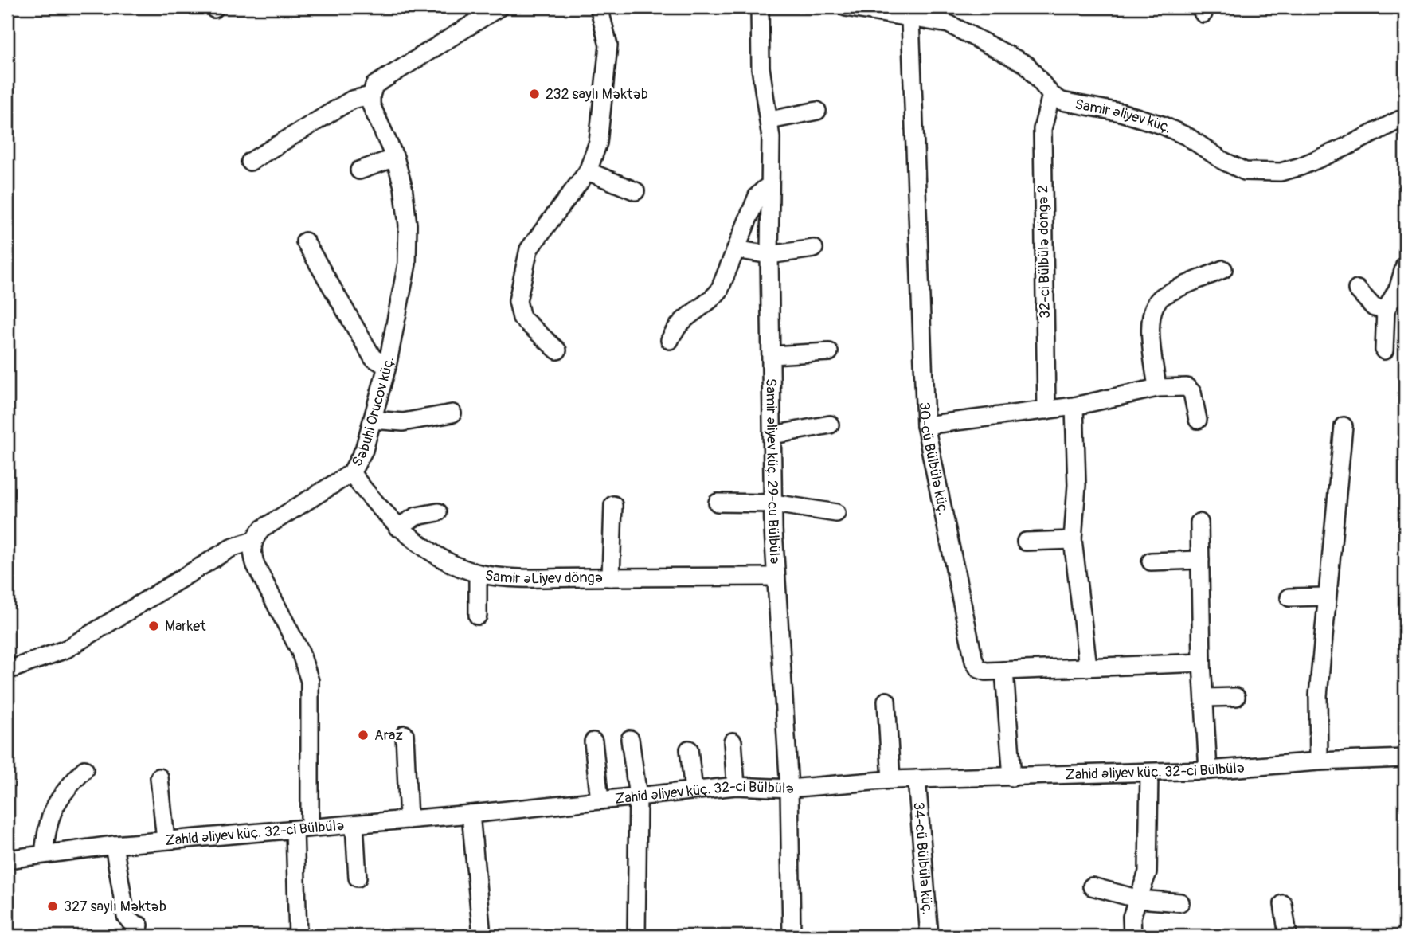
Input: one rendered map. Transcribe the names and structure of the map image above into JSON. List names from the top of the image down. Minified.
{"streets":{"street":["Samir Əliyev küç.","32-ci Bülbülə döngə 2","Səbuhi Orucov küç.","30-cü Bülbülə küç.","Samir Əliyev küç. 29-cu Bülbülə","Samir ƏLiyev döngə","Zahid Əliyev küç. 32-ci Bülbülə","34-cü Bülbülə küç."]},"crossings":[["Samir Əliyev küç.","32-ci Bülbülə döngə 2"],["Samir Əliyev küç.","30-cü Bülbülə küç."],["Səbuhi Orucov küç.","Samir ƏLiyev döngə"],["Samir Əliyev küç. 29-cu Bülbülə","Samir ƏLiyev döngə"],["Samir Əliyev küç. 29-cu Bülbülə","Zahid Əliyev küç. 32-ci Bülbülə"],["Zahid Əliyev küç. 32-ci Bülbülə","34-cü Bülbülə küç."]],"places":["232 saylı Məktəb","Market","Araz","327 saylı Məktəb"]}
